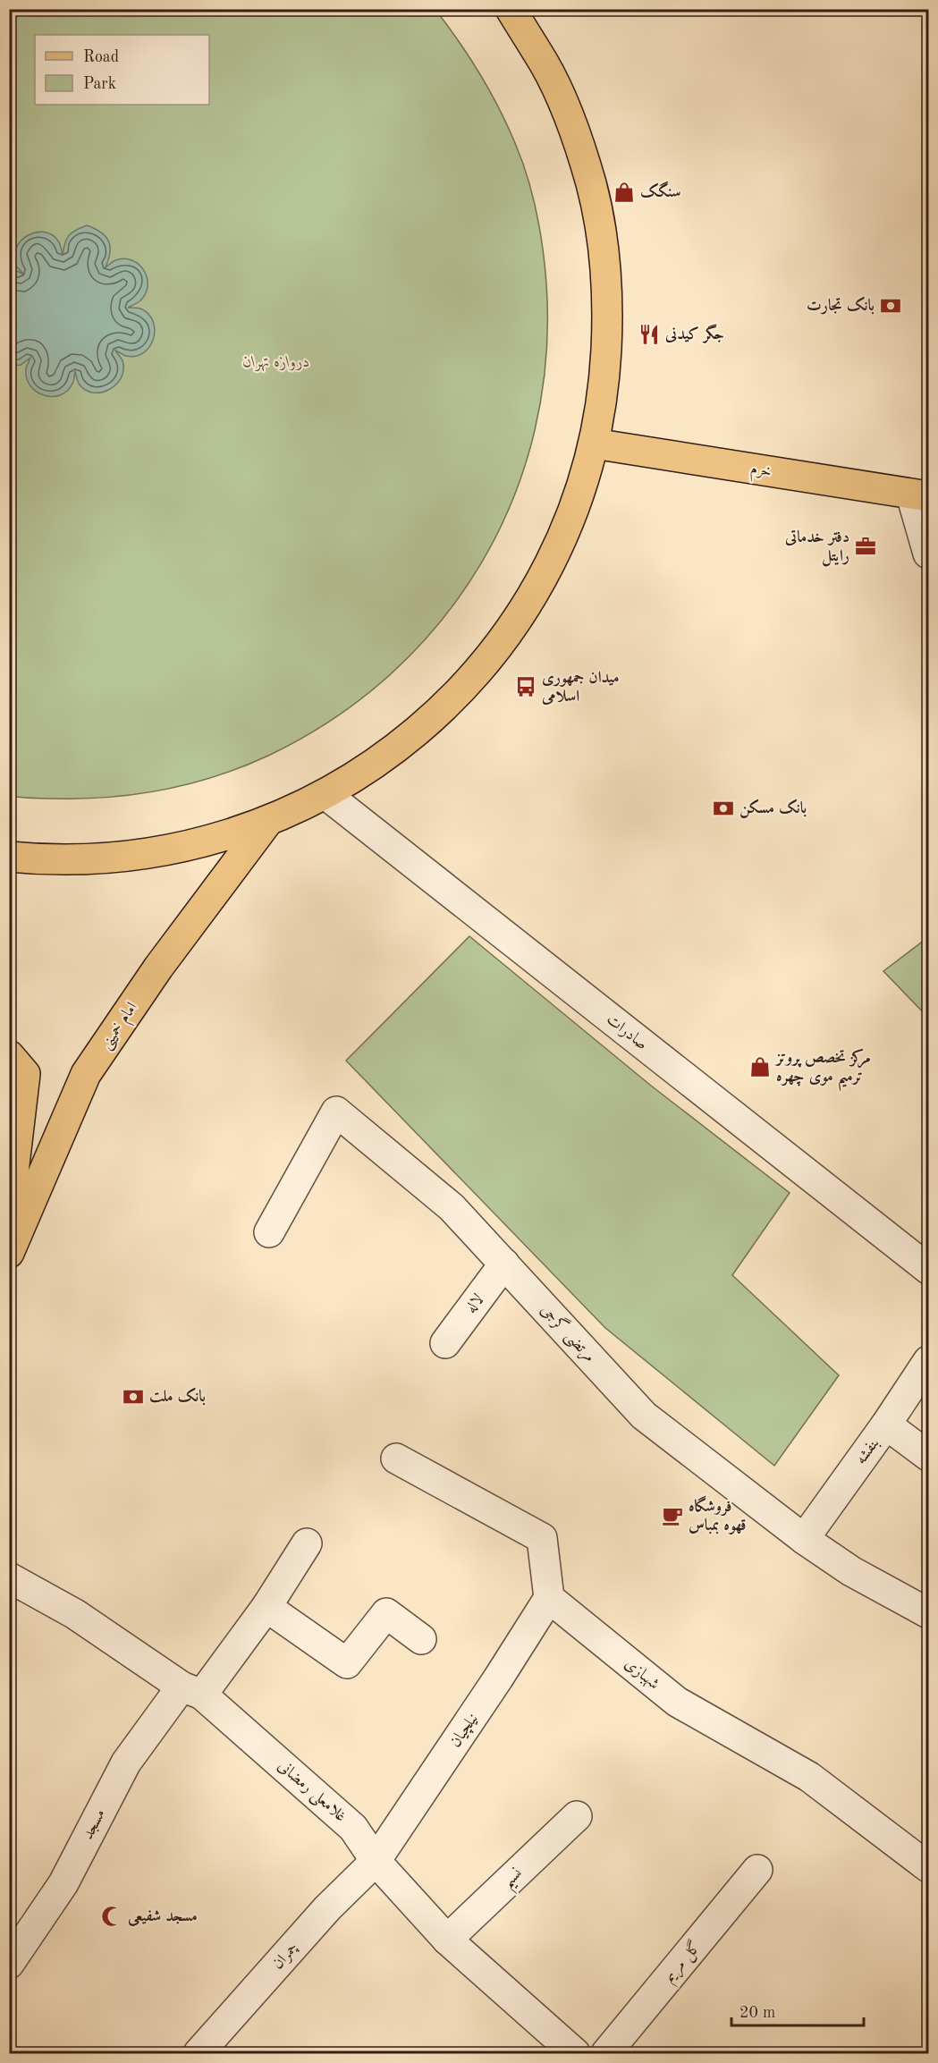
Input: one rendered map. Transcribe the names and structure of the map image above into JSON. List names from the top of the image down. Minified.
{"streets":{"main road":["خرم","امام خمینی"],"street":["صادرات","لاله","مرتضی گرجی","بنفشه","شهبازی","نیلچیان","غلامعلی رمضانی","مسجد","نسیم","چمران","گل مریم"]},"crossings":[["لاله","مرتضی گرجی"],["مرتضی گرجی","بنفشه"],["شهبازی","نیلچیان"],["نیلچیان","غلامعلی رمضانی"],["نیلچیان","چمران"],["غلامعلی رمضانی","مسجد"],["غلامعلی رمضانی","نسیم"],["غلامعلی رمضانی","چمران"]],"parks":["دروازه تهران"],"places":{"shop":["سنگک","مرکز تخصص پروتز ترمیم موی چهره"],"bank":["بانک تجارت","بانک مسکن","بانک ملت"],"restaurant":["جگر کیدنی"],"office":["دفتر خدماتی رایتل"],"bus stop":["میدان جمهوری اسلامی"],"cafe":["فروشگاه قهوه بمباس"],"mosque":["مسجد شفیعی"]},"legend":["Road","Park"],"scale_bar":"20 m"}
